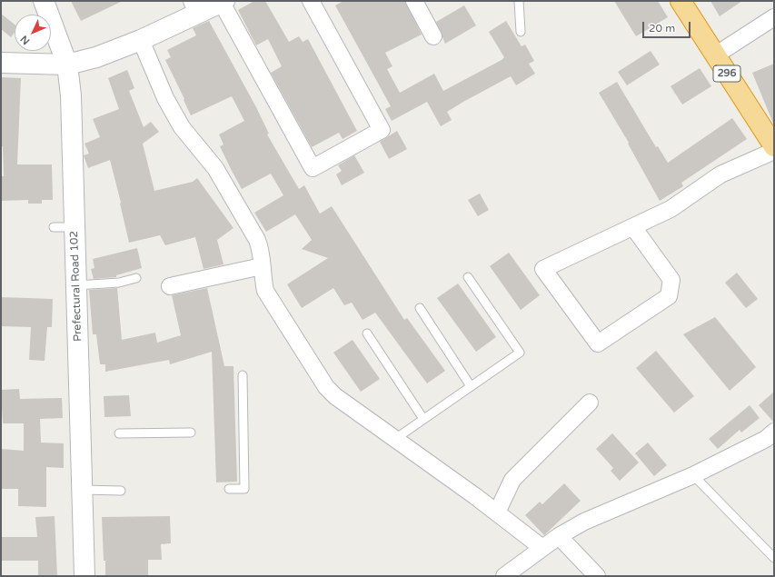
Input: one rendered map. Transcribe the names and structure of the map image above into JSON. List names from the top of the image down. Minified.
{"streets":{"highway":["296"],"main road":["Prefectural Road 102"]},"scale_bar":"20 m","north":"bottom left"}
